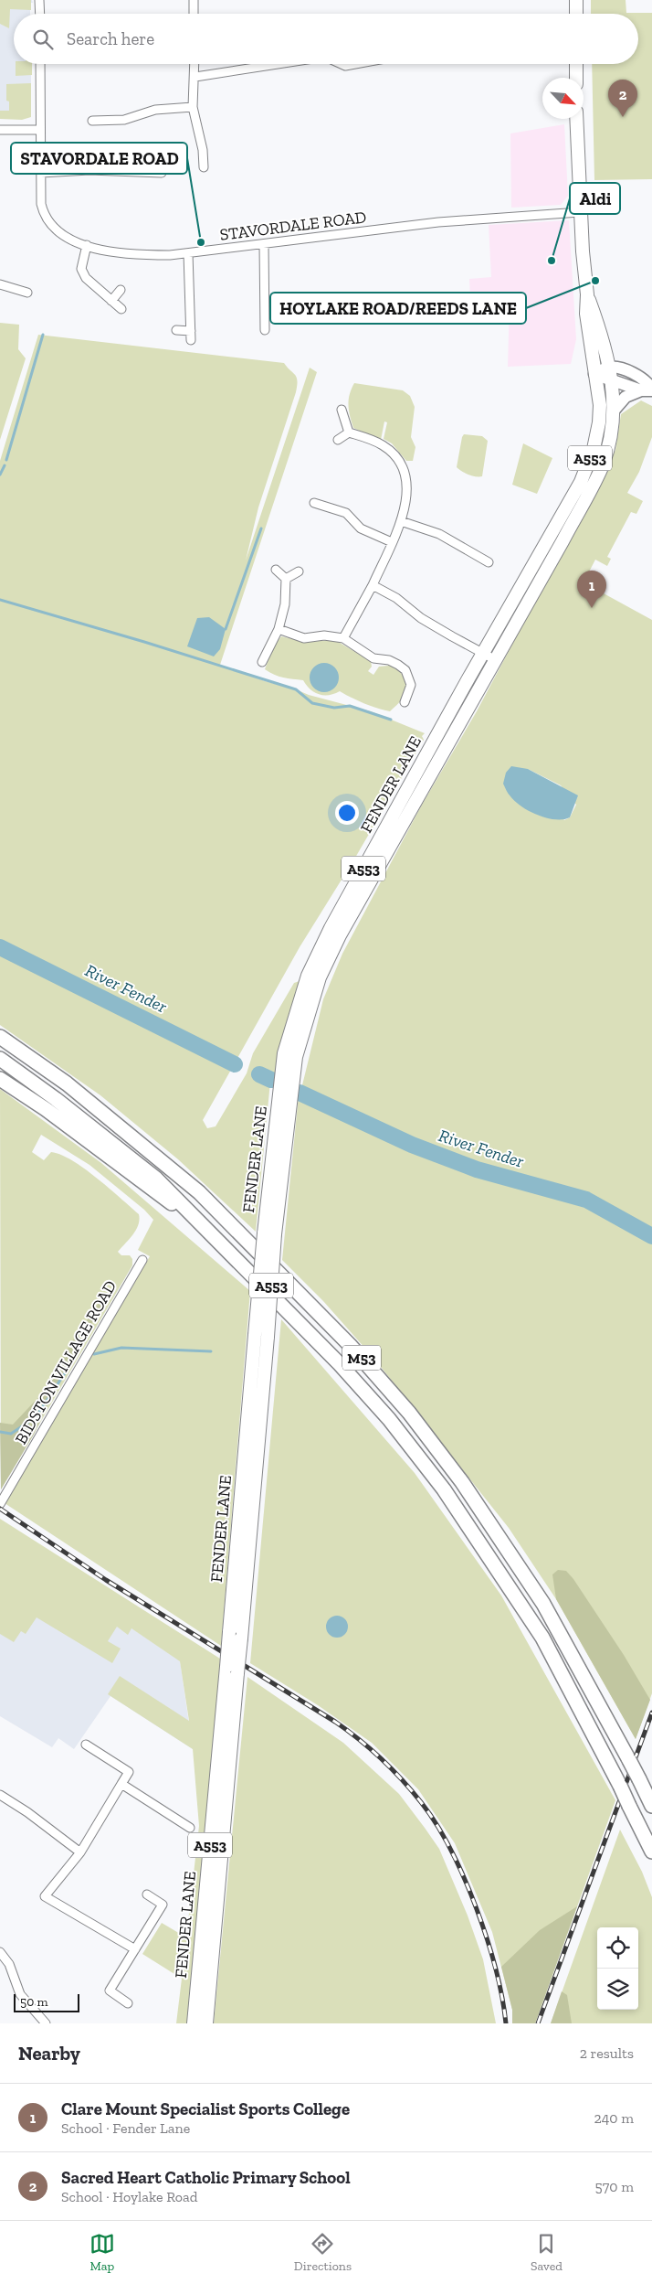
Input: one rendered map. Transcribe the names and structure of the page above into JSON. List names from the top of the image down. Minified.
{"streets":{"highway":["M53"],"main road":["A553","FENDER LANE"],"street":["STAVORDALE ROAD","BIDSTON VILLAGE ROAD"]},"crossings":[["STAVORDALE ROAD","A553"],["A553","FENDER LANE"]],"water":["River Fender"],"places":["STAVORDALE ROAD","Aldi","HOYLAKE ROAD/REEDS LANE"],"scale_bar":"50 m","north":"bottom right","page":{"search":"Search here","pins":["2","1"],"scale":"50 m","heading":["Nearby","2 results"],"list":[{"mark":"1","name":"Clare Mount Specialist Sports College","note":"School · Fender Lane","value":"240 m"},{"mark":"2","name":"Sacred Heart Catholic Primary School","note":"School · Hoylake Road","value":"570 m"}],"nav":["Map","Directions","Saved"]}}
